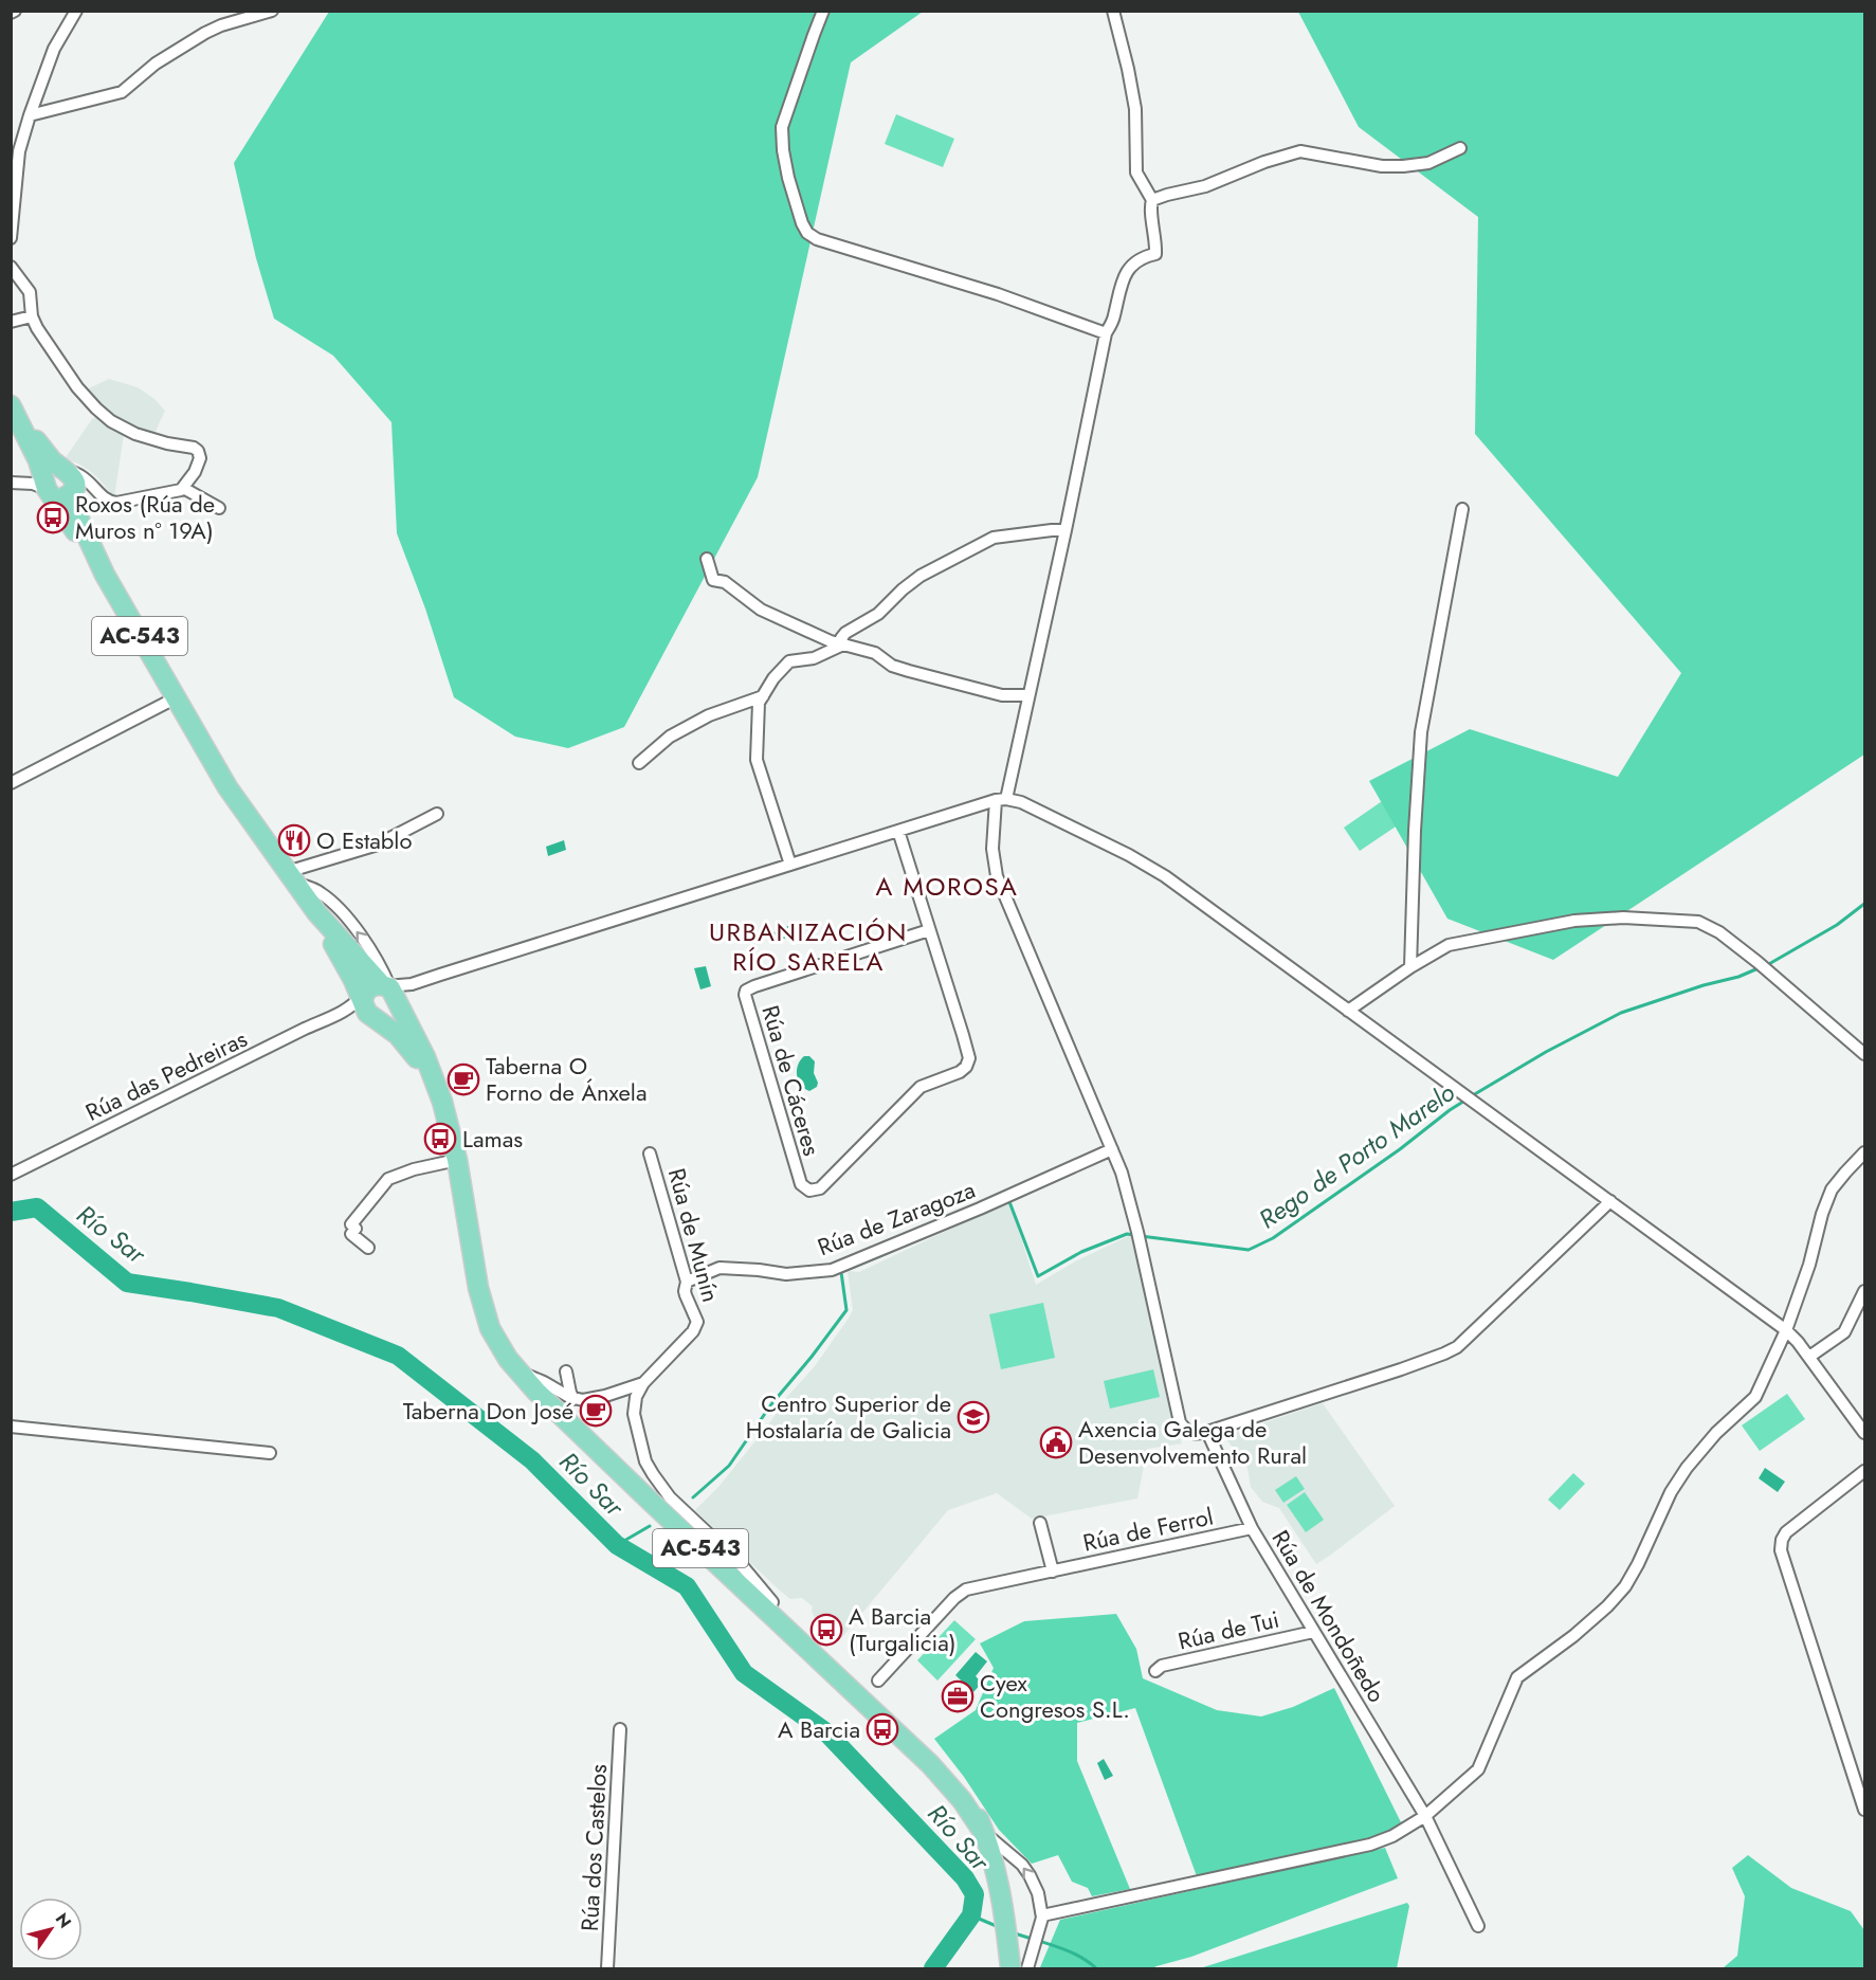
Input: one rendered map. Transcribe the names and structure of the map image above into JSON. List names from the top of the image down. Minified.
{"streets":{"main road":["AC-543"],"street":["Rúa das Pedreiras","Rúa de Cáceres","Rúa de Zaragoza","Rúa de Munín","Rúa de Ferrol","Rúa de Mondoñedo","Rúa de Tui","Rúa dos Castelos"]},"crossings":[["AC-543","Rúa das Pedreiras"],["AC-543","Rúa de Munín"],["Rúa de Zaragoza","Rúa de Munín"],["Rúa de Ferrol","Rúa de Mondoñedo"],["Rúa de Mondoñedo","Rúa de Tui"]],"districts":["A MOROSA","URBANIZACIÓN RÍO SARELA"],"water":["Rego de Porto Marelo","Río Sar"],"places":{"bus stop":["Roxos (Rúa de Muros n° 19A)","Lamas","A Barcia (Turgalicia)","A Barcia"],"restaurant":["O Establo"],"cafe":["Taberna O Forno de Ánxela","Taberna Don José"],"school or university":["Centro Superior de Hostalaría de Galicia"],"public building":["Axencia Galega de Desenvolvemento Rural"],"office":["Cyex Congresos S.L."]},"north":"top right"}
